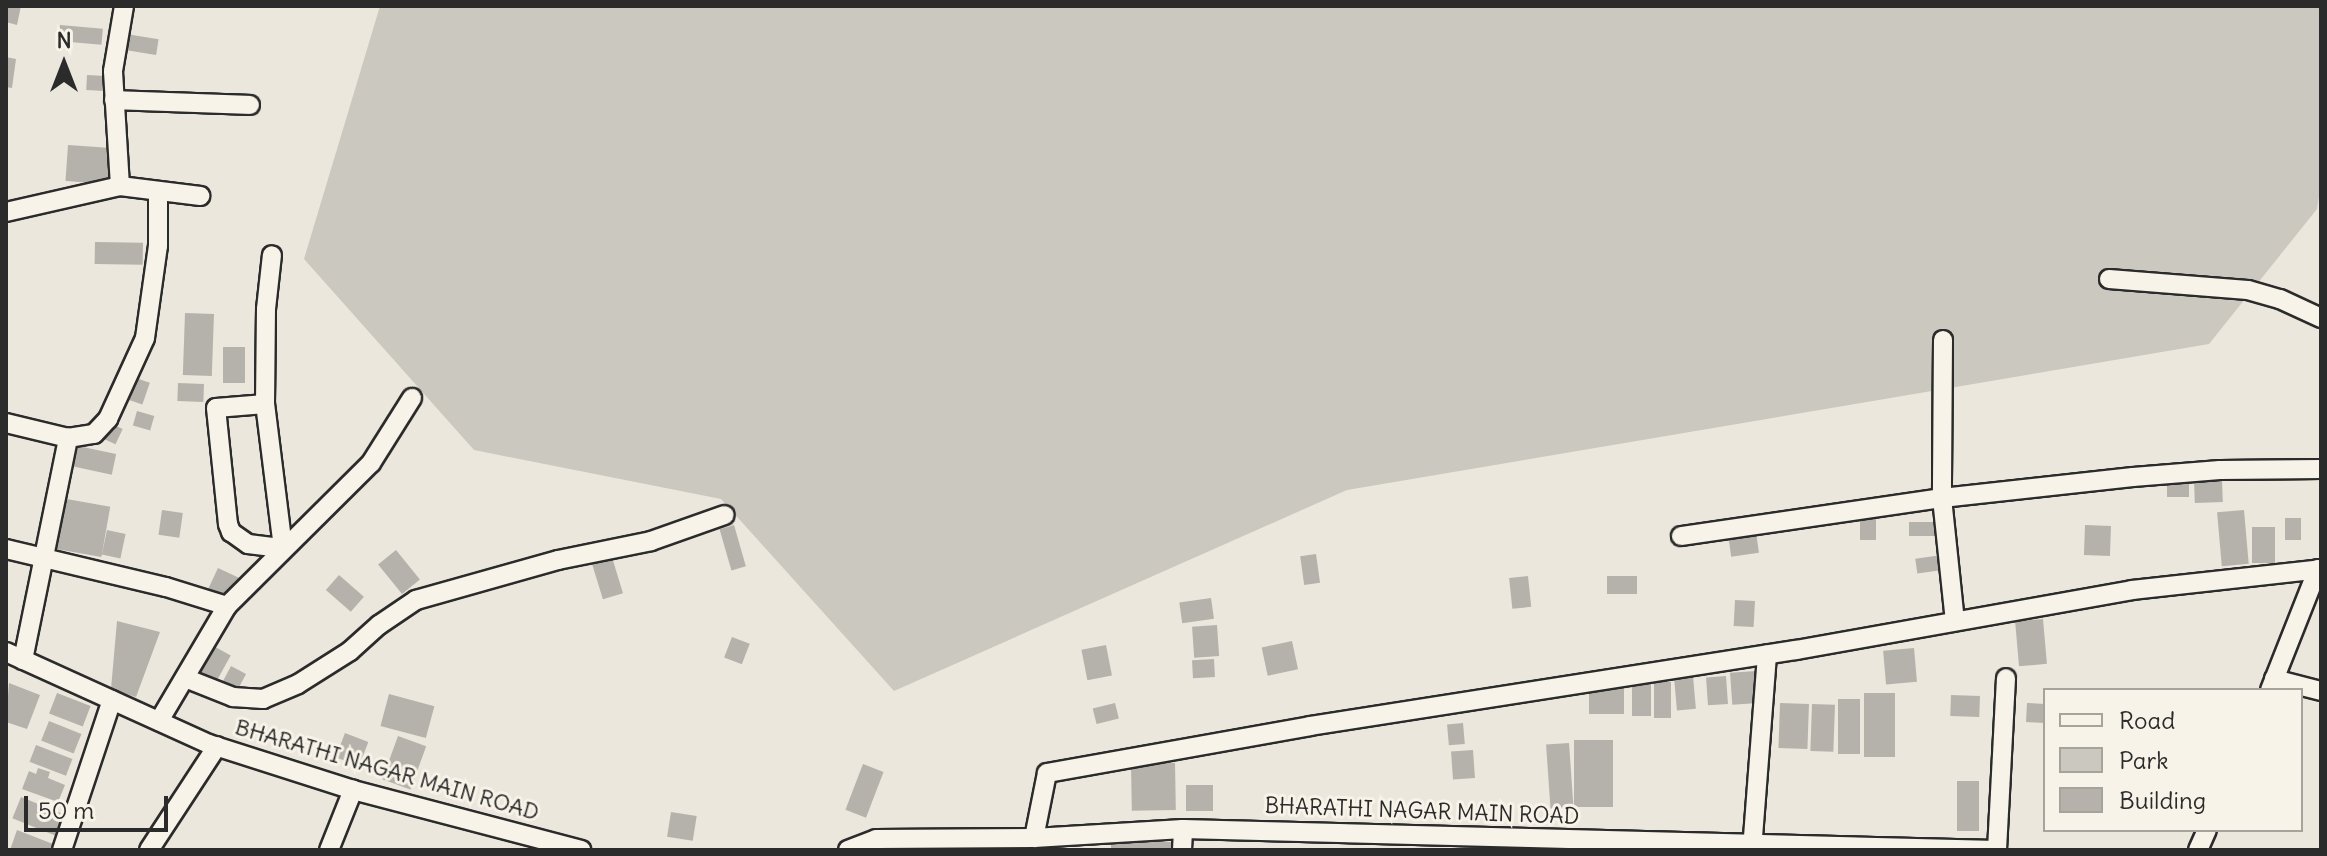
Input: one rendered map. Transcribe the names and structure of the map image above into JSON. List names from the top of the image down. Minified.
{"streets":{"street":["BHARATHI NAGAR MAIN ROAD"]},"legend":["Road","Park","Building"],"scale_bar":"50 m","north":"top"}
